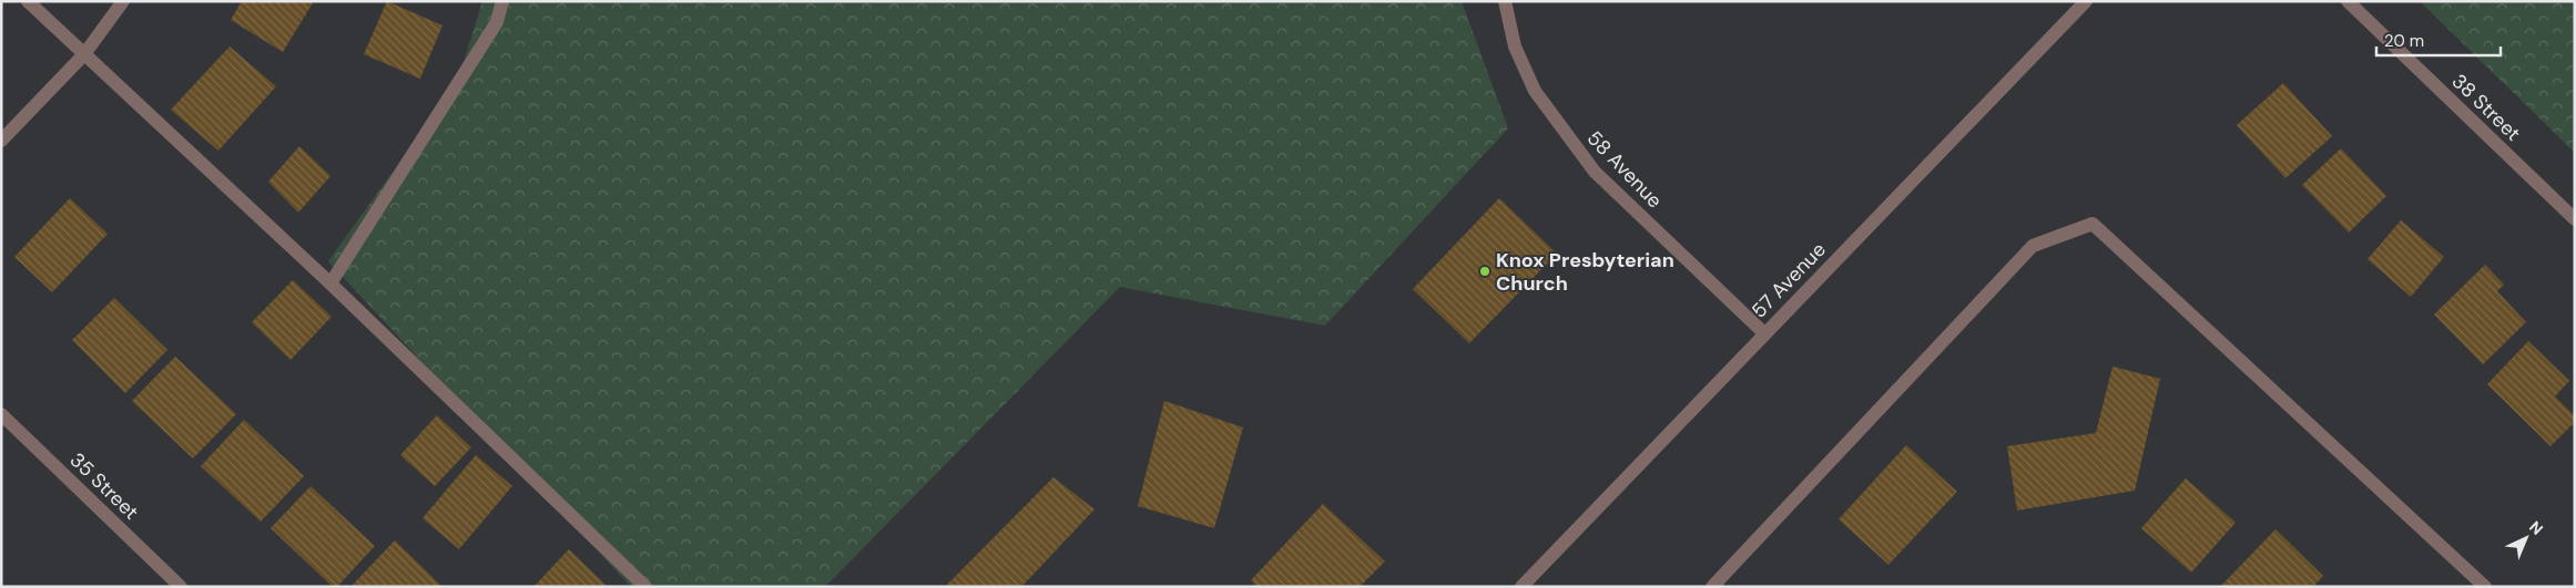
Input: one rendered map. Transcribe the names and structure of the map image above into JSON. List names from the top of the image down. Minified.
{"streets":{"street":["38 Street","58 Avenue","57 Avenue","35 Street"]},"crossings":[["58 Avenue","57 Avenue"]],"places":["Knox Presbyterian Church"],"scale_bar":"20 m","north":"top right"}
